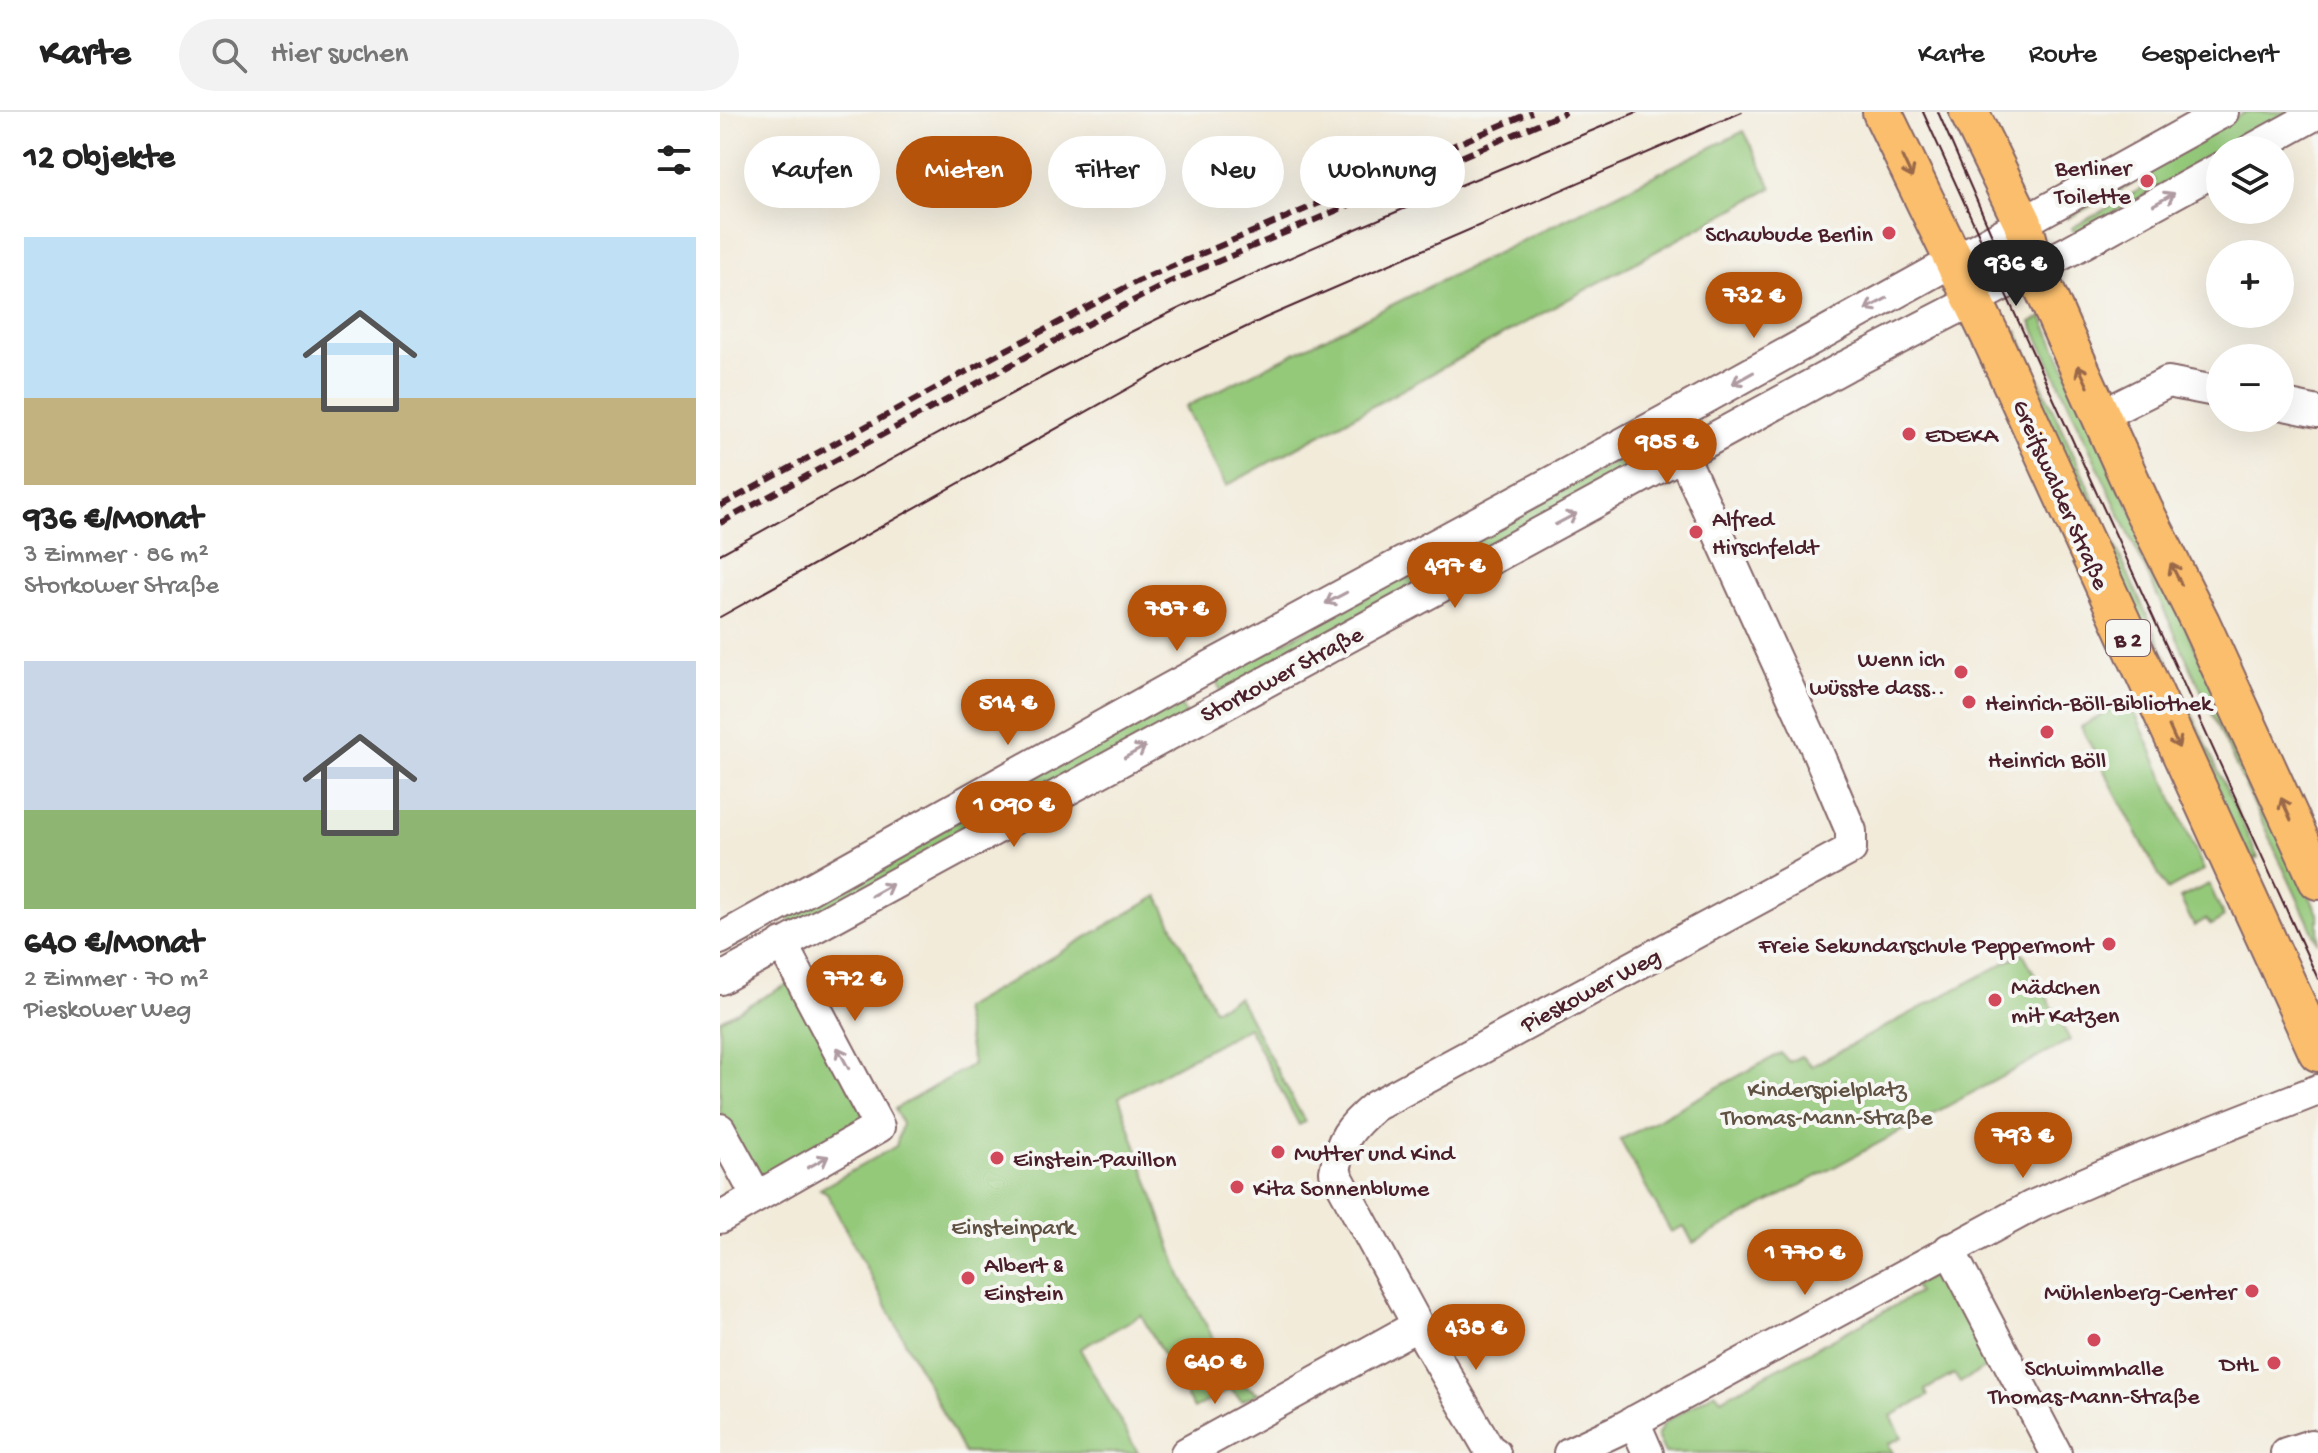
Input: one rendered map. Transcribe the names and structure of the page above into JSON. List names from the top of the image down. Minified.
{"streets":{"main road":["Greifswalder Straße","B 2"],"street":["Storkower Straße","Pieskower Weg"]},"crossings":[["Greifswalder Straße","Storkower Straße"],["Storkower Straße","Pieskower Weg"]],"parks":["Kinderspielplatz Thomas-Mann-Straße","Einsteinpark"],"places":["Berliner Toilette","Schaubude Berlin","EDEKA","Alfred Hirschfeldt","Wenn ich wüsste dass..","Heinrich-Böll-Bibliothek","Heinrich Böll","Freie Sekundarschule Peppermont","Mädchen mit Katzen","Mutter und Kind","Einstein-Pavillon","Kita Sonnenblume","Albert & Einstein","Mühlenberg-Center","Schwimmhalle Thomas-Mann-Straße","DHL"],"page":{"header":"Karte","search":"Hier suchen","nav":["Karte","Route","Gespeichert"],"heading":"12 Objekte","map_buttons":["+","−"],"chip":["Kaufen","Mieten","Filter","Neu","Wohnung"],"list":[{"name":"936 €/Monat","note":"3 Zimmer · 86 m² · Storkower Straße"},{"name":"640 €/Monat","note":"2 Zimmer · 70 m² · Pieskower Weg"}],"price":["936 €","732 €","985 €","497 €","787 €","514 €","1 090 €","772 €","793 €","1 770 €","438 €","640 €"]}}
